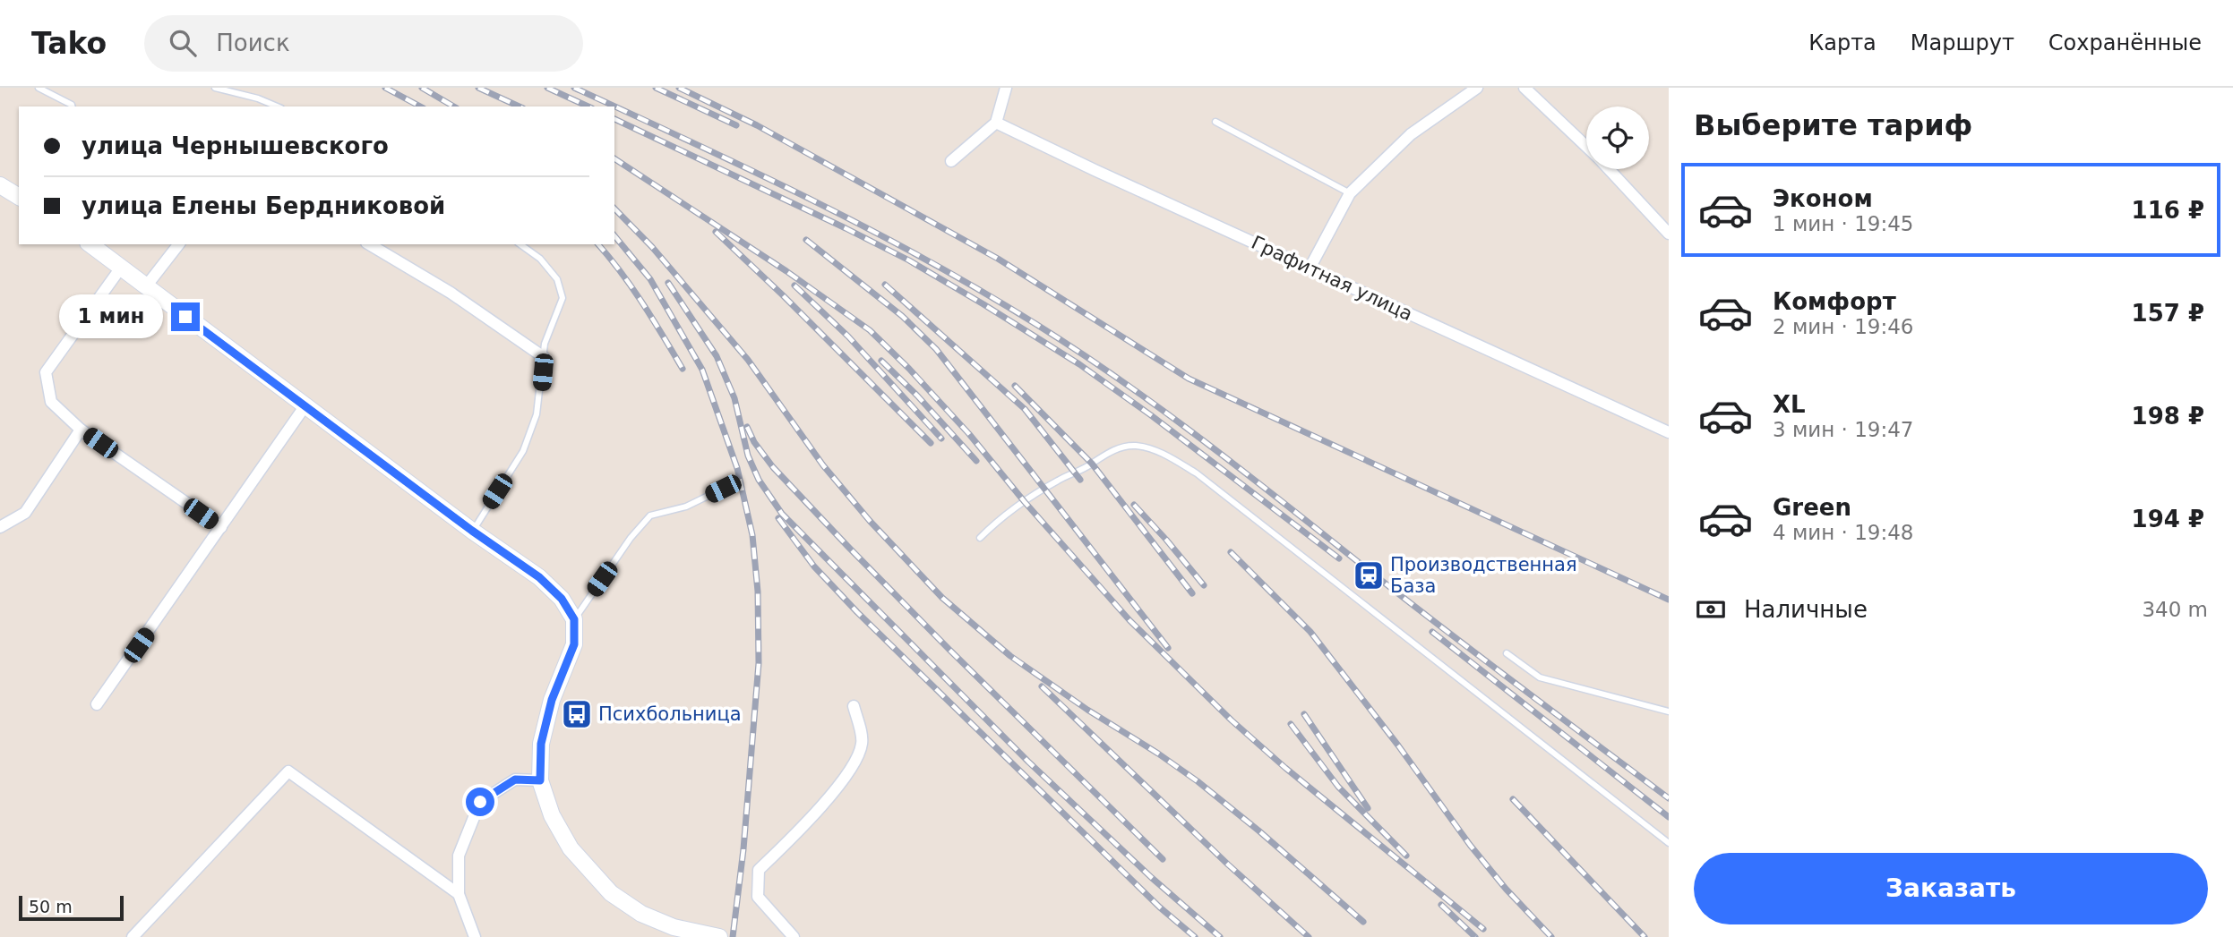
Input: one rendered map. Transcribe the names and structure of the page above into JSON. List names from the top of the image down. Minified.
{"streets":{"street":["Графитная улица"]},"places":{"station":["Производственная База"],"bus stop":["Психбольница"]},"scale_bar":"50 m","page":{"header":"Tako","search":"Поиск","nav":["Карта","Маршрут","Сохранённые"],"heading":"Выберите тариф","banner":["улица Чернышевского","улица Елены Бердниковой"],"list":[{"name":"Эконом","note":"1 мин · 19:45","value":"116 ₽"},{"name":"Комфорт","note":"2 мин · 19:46","value":"157 ₽"},{"name":"XL","note":"3 мин · 19:47","value":"198 ₽"},{"name":"Green","note":"4 мин · 19:48","value":"194 ₽"}],"bubble":"1 мин","pay":["Наличные","340 m"],"buttons":"Заказать","scale":"50 m"}}
